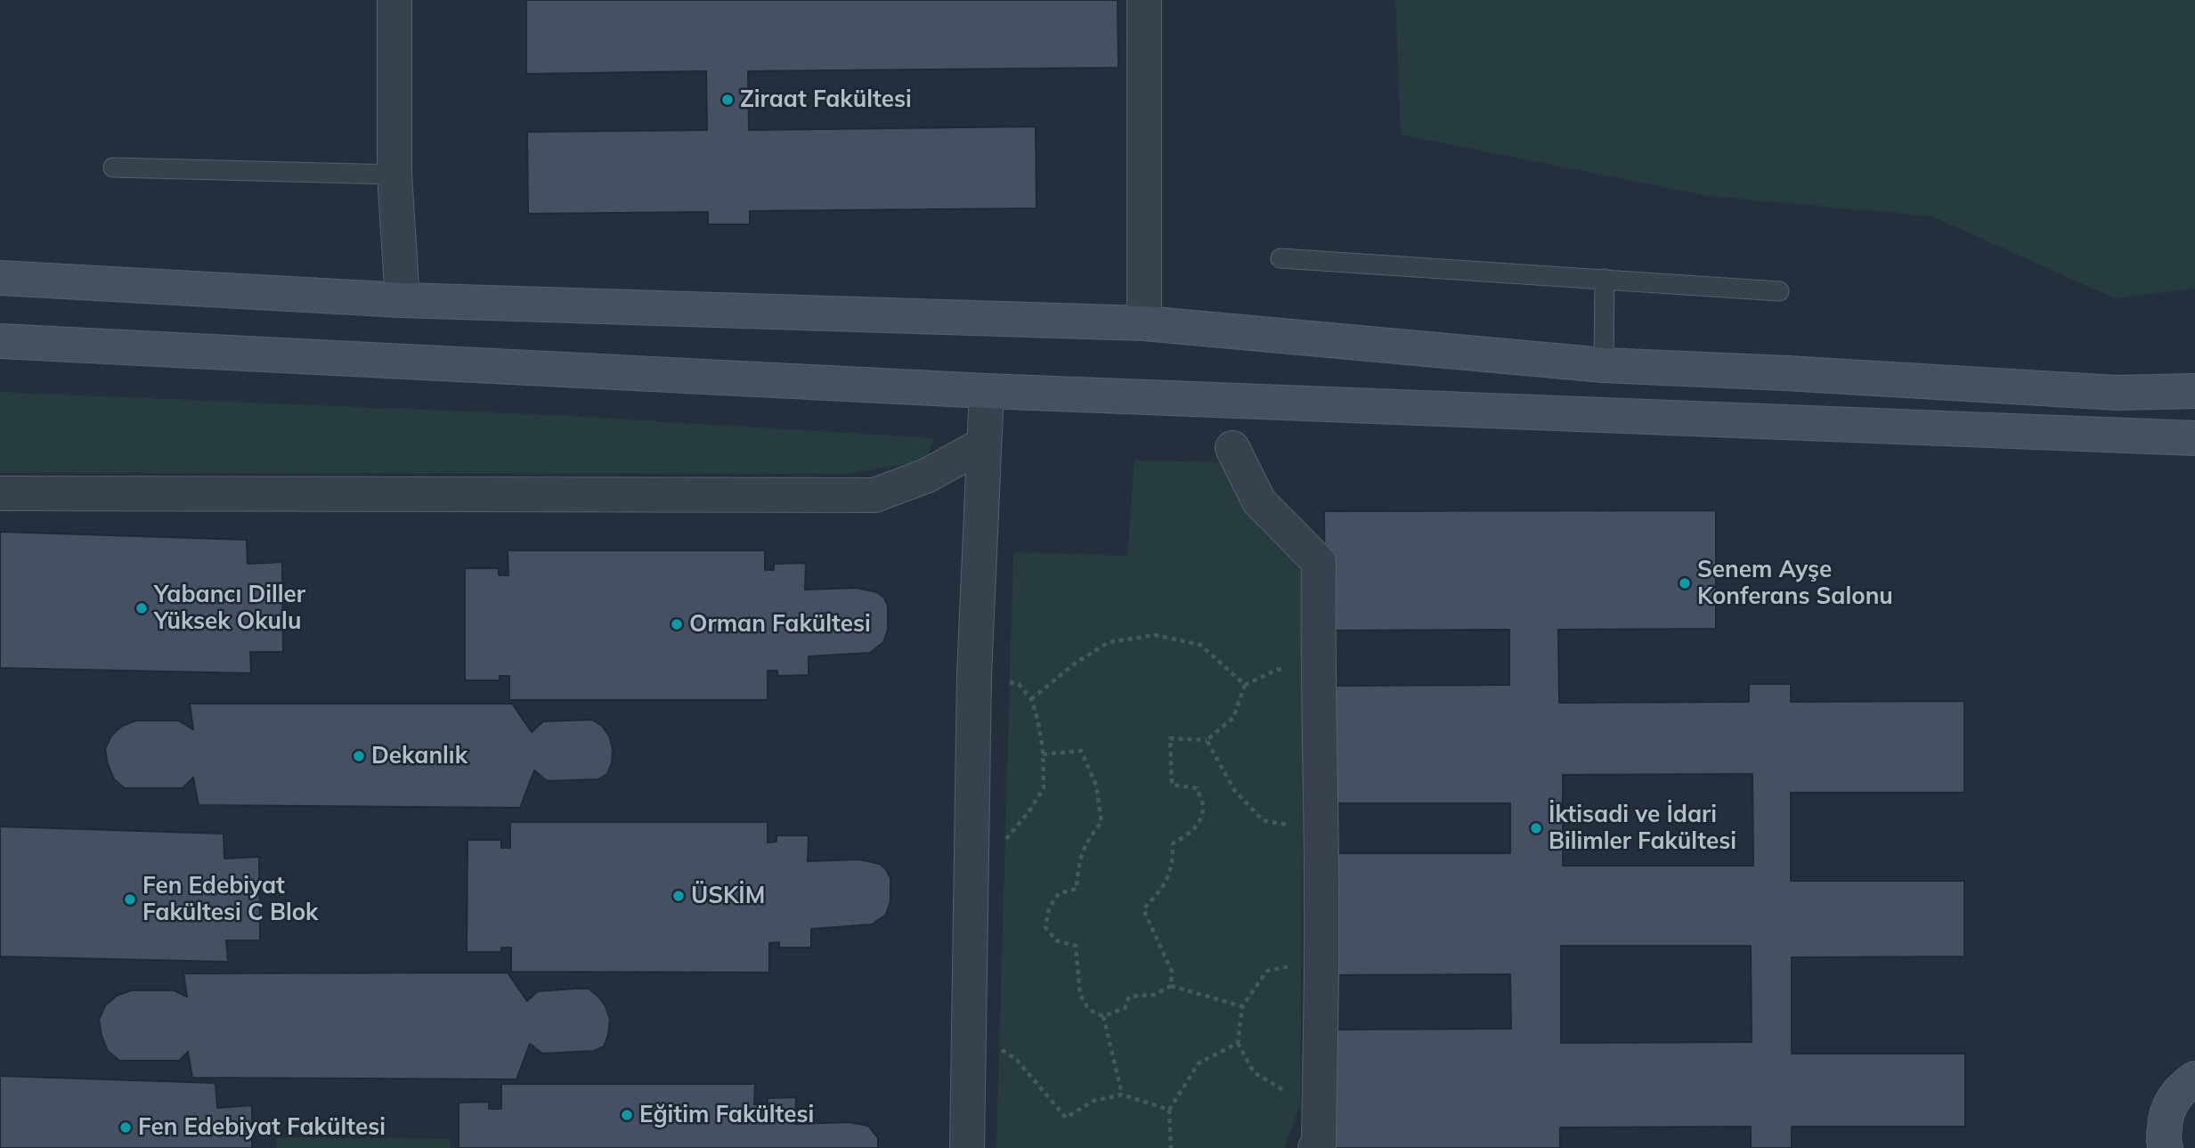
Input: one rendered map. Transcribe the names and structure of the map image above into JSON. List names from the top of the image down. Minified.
{"places":["Ziraat Fakültesi","Senem Ayşe Konferans Salonu","Yabancı Diller Yüksek Okulu","Orman Fakültesi","Dekanlık","İktisadi ve İdari Bilimler Fakültesi","ÜSKİM","Fen Edebiyat Fakültesi C Blok","Eğitim Fakültesi","Fen Edebiyat Fakültesi"]}
